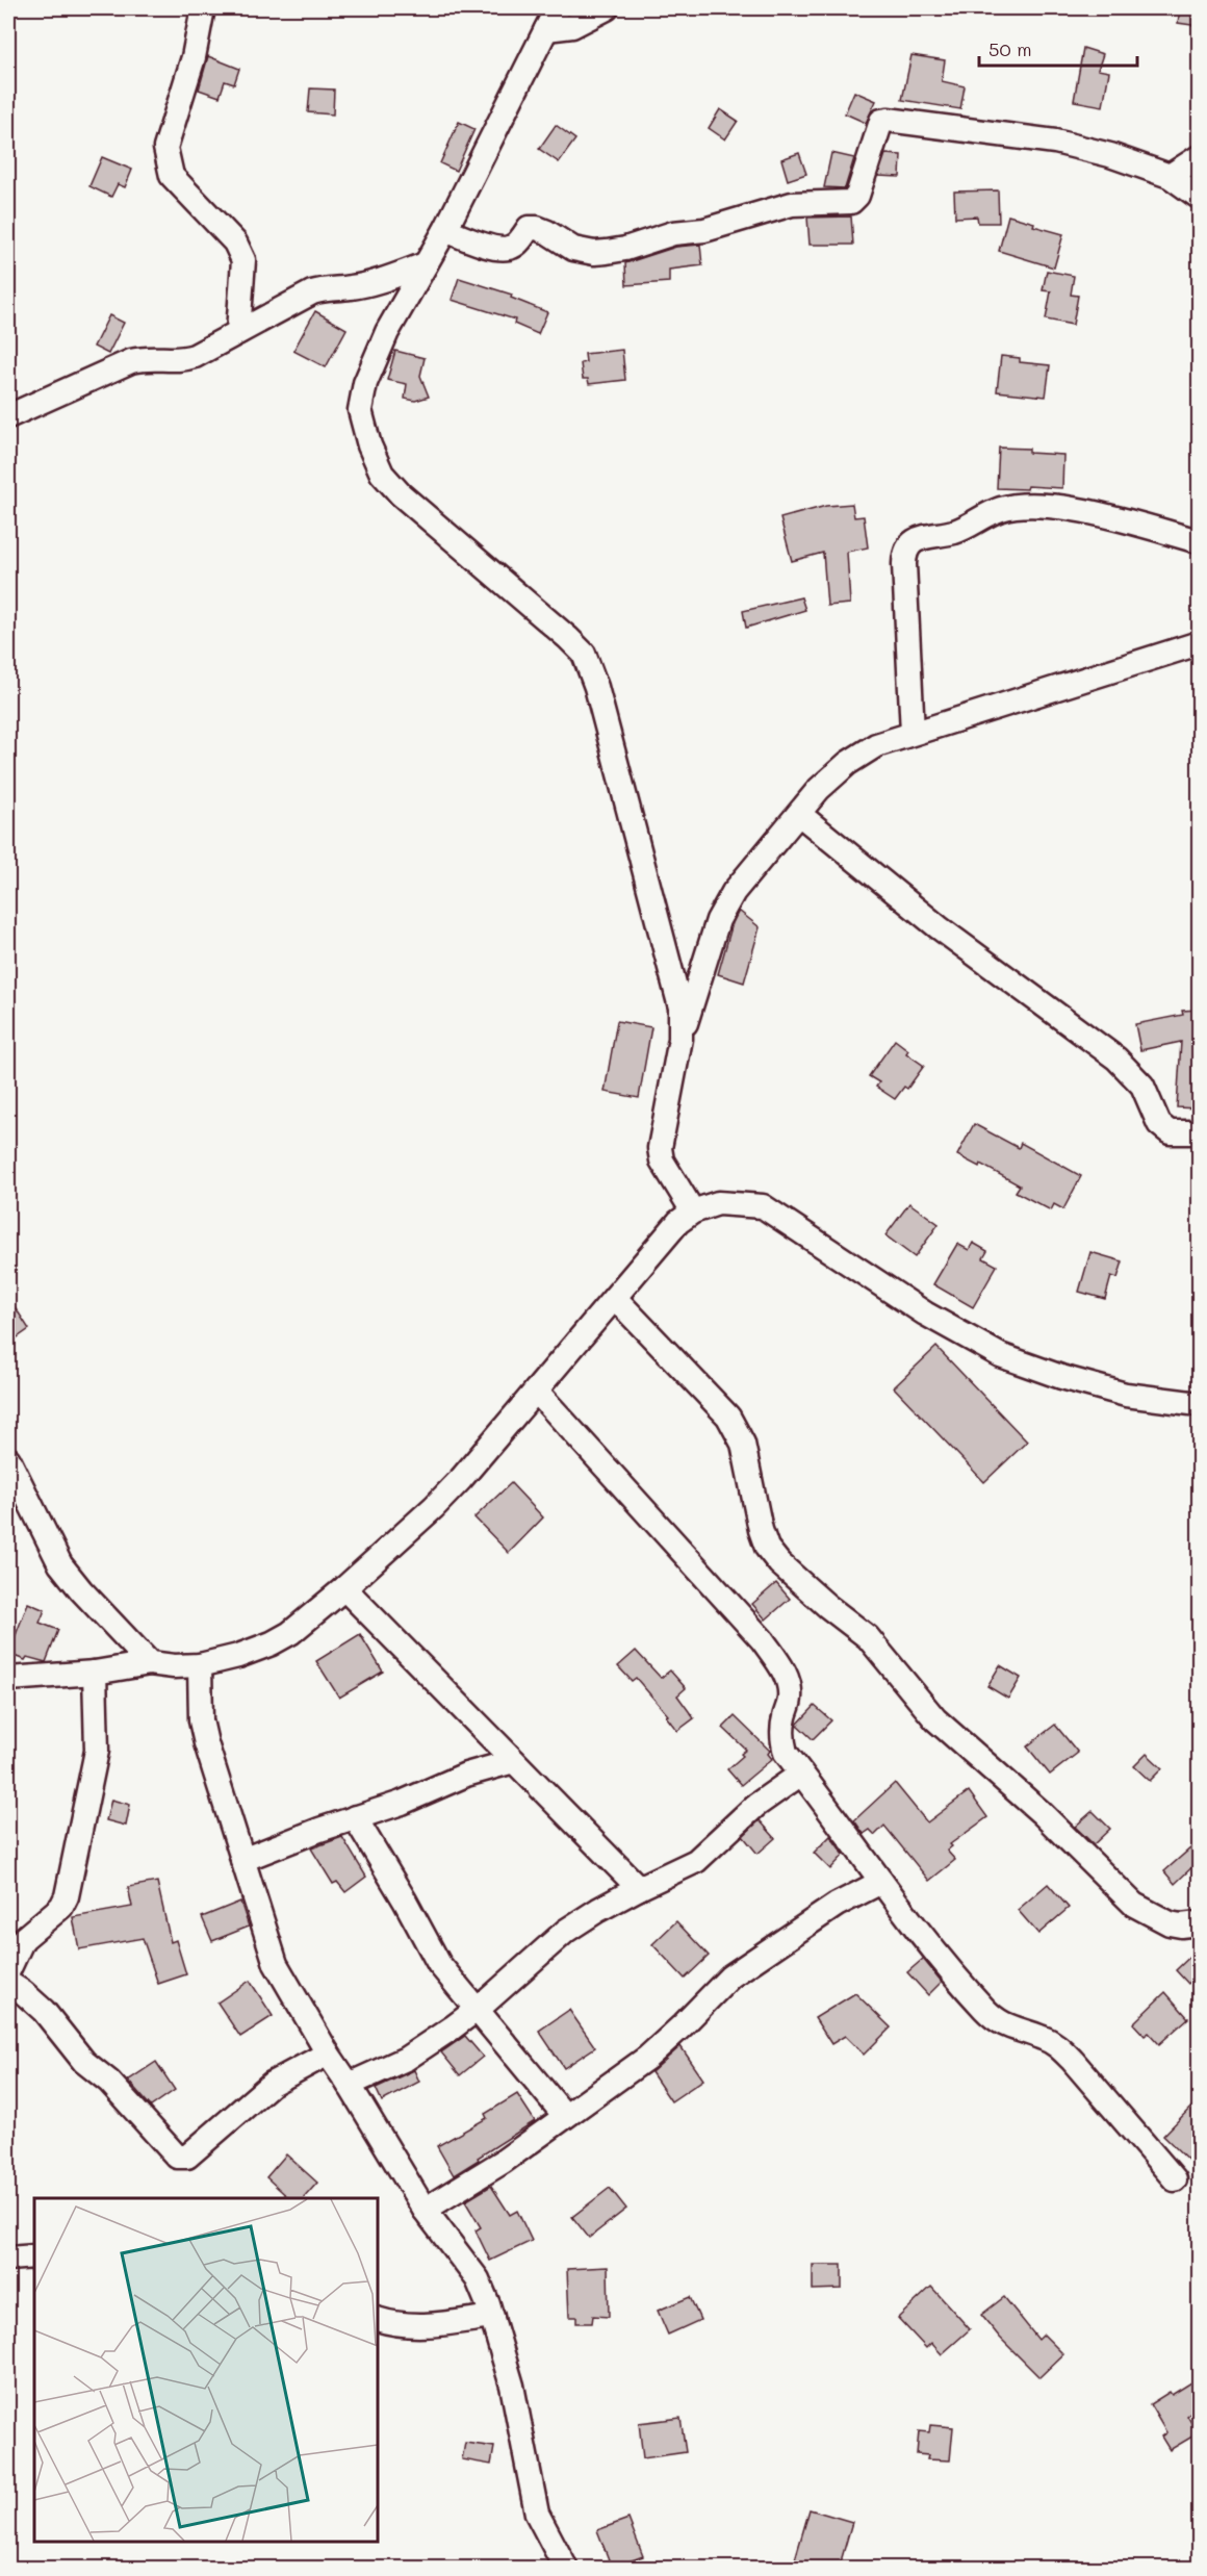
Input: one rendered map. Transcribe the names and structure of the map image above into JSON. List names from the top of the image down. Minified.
{"scale_bar":"50 m"}
